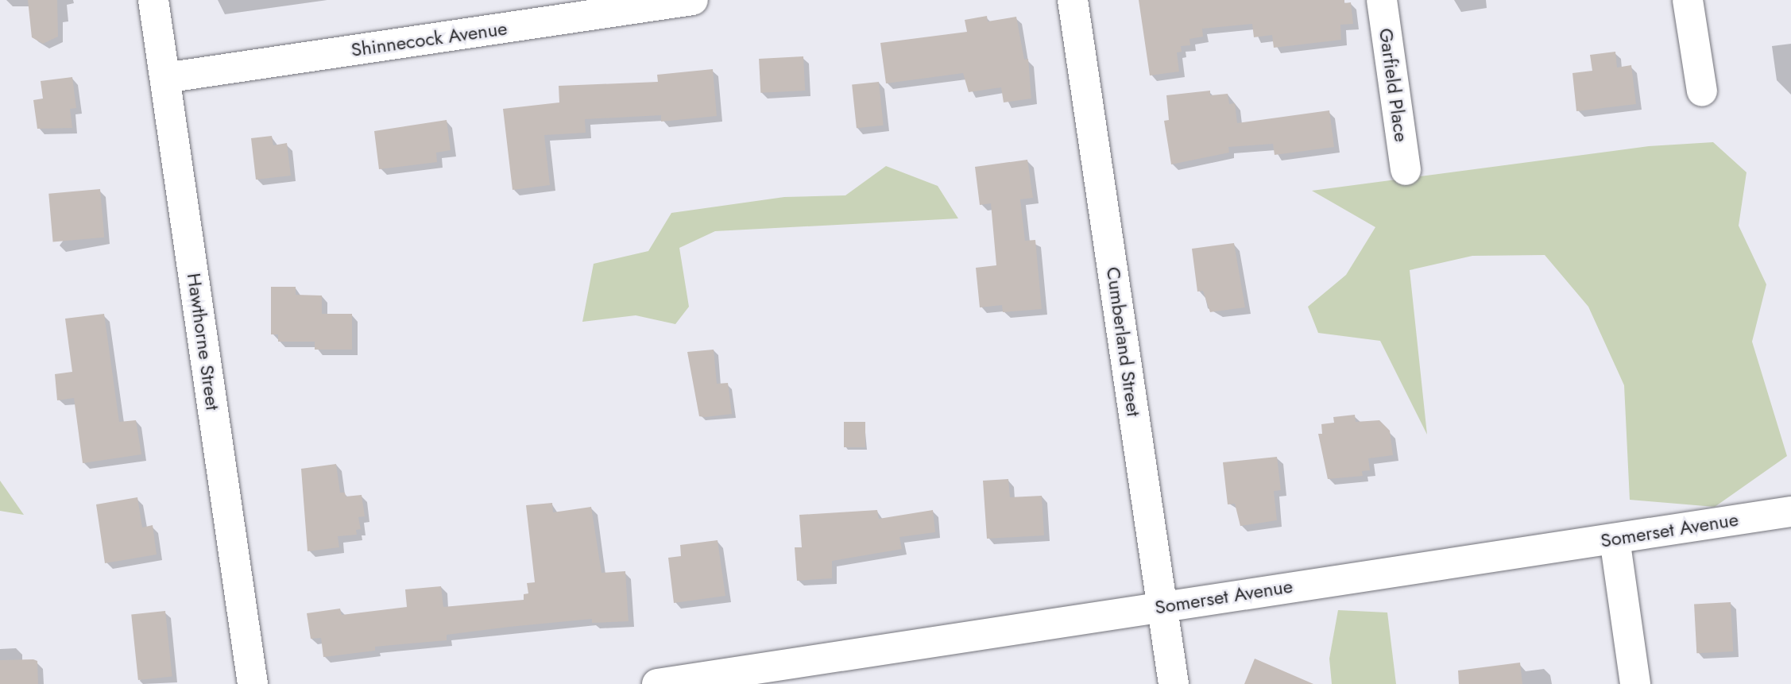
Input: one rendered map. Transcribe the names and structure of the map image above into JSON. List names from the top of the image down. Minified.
{"streets":{"street":["Shinnecock Avenue","Garfield Place","Hawthorne Street","Cumberland Street","Somerset Avenue"]},"crossings":[["Shinnecock Avenue","Hawthorne Street"],["Cumberland Street","Somerset Avenue"]]}
